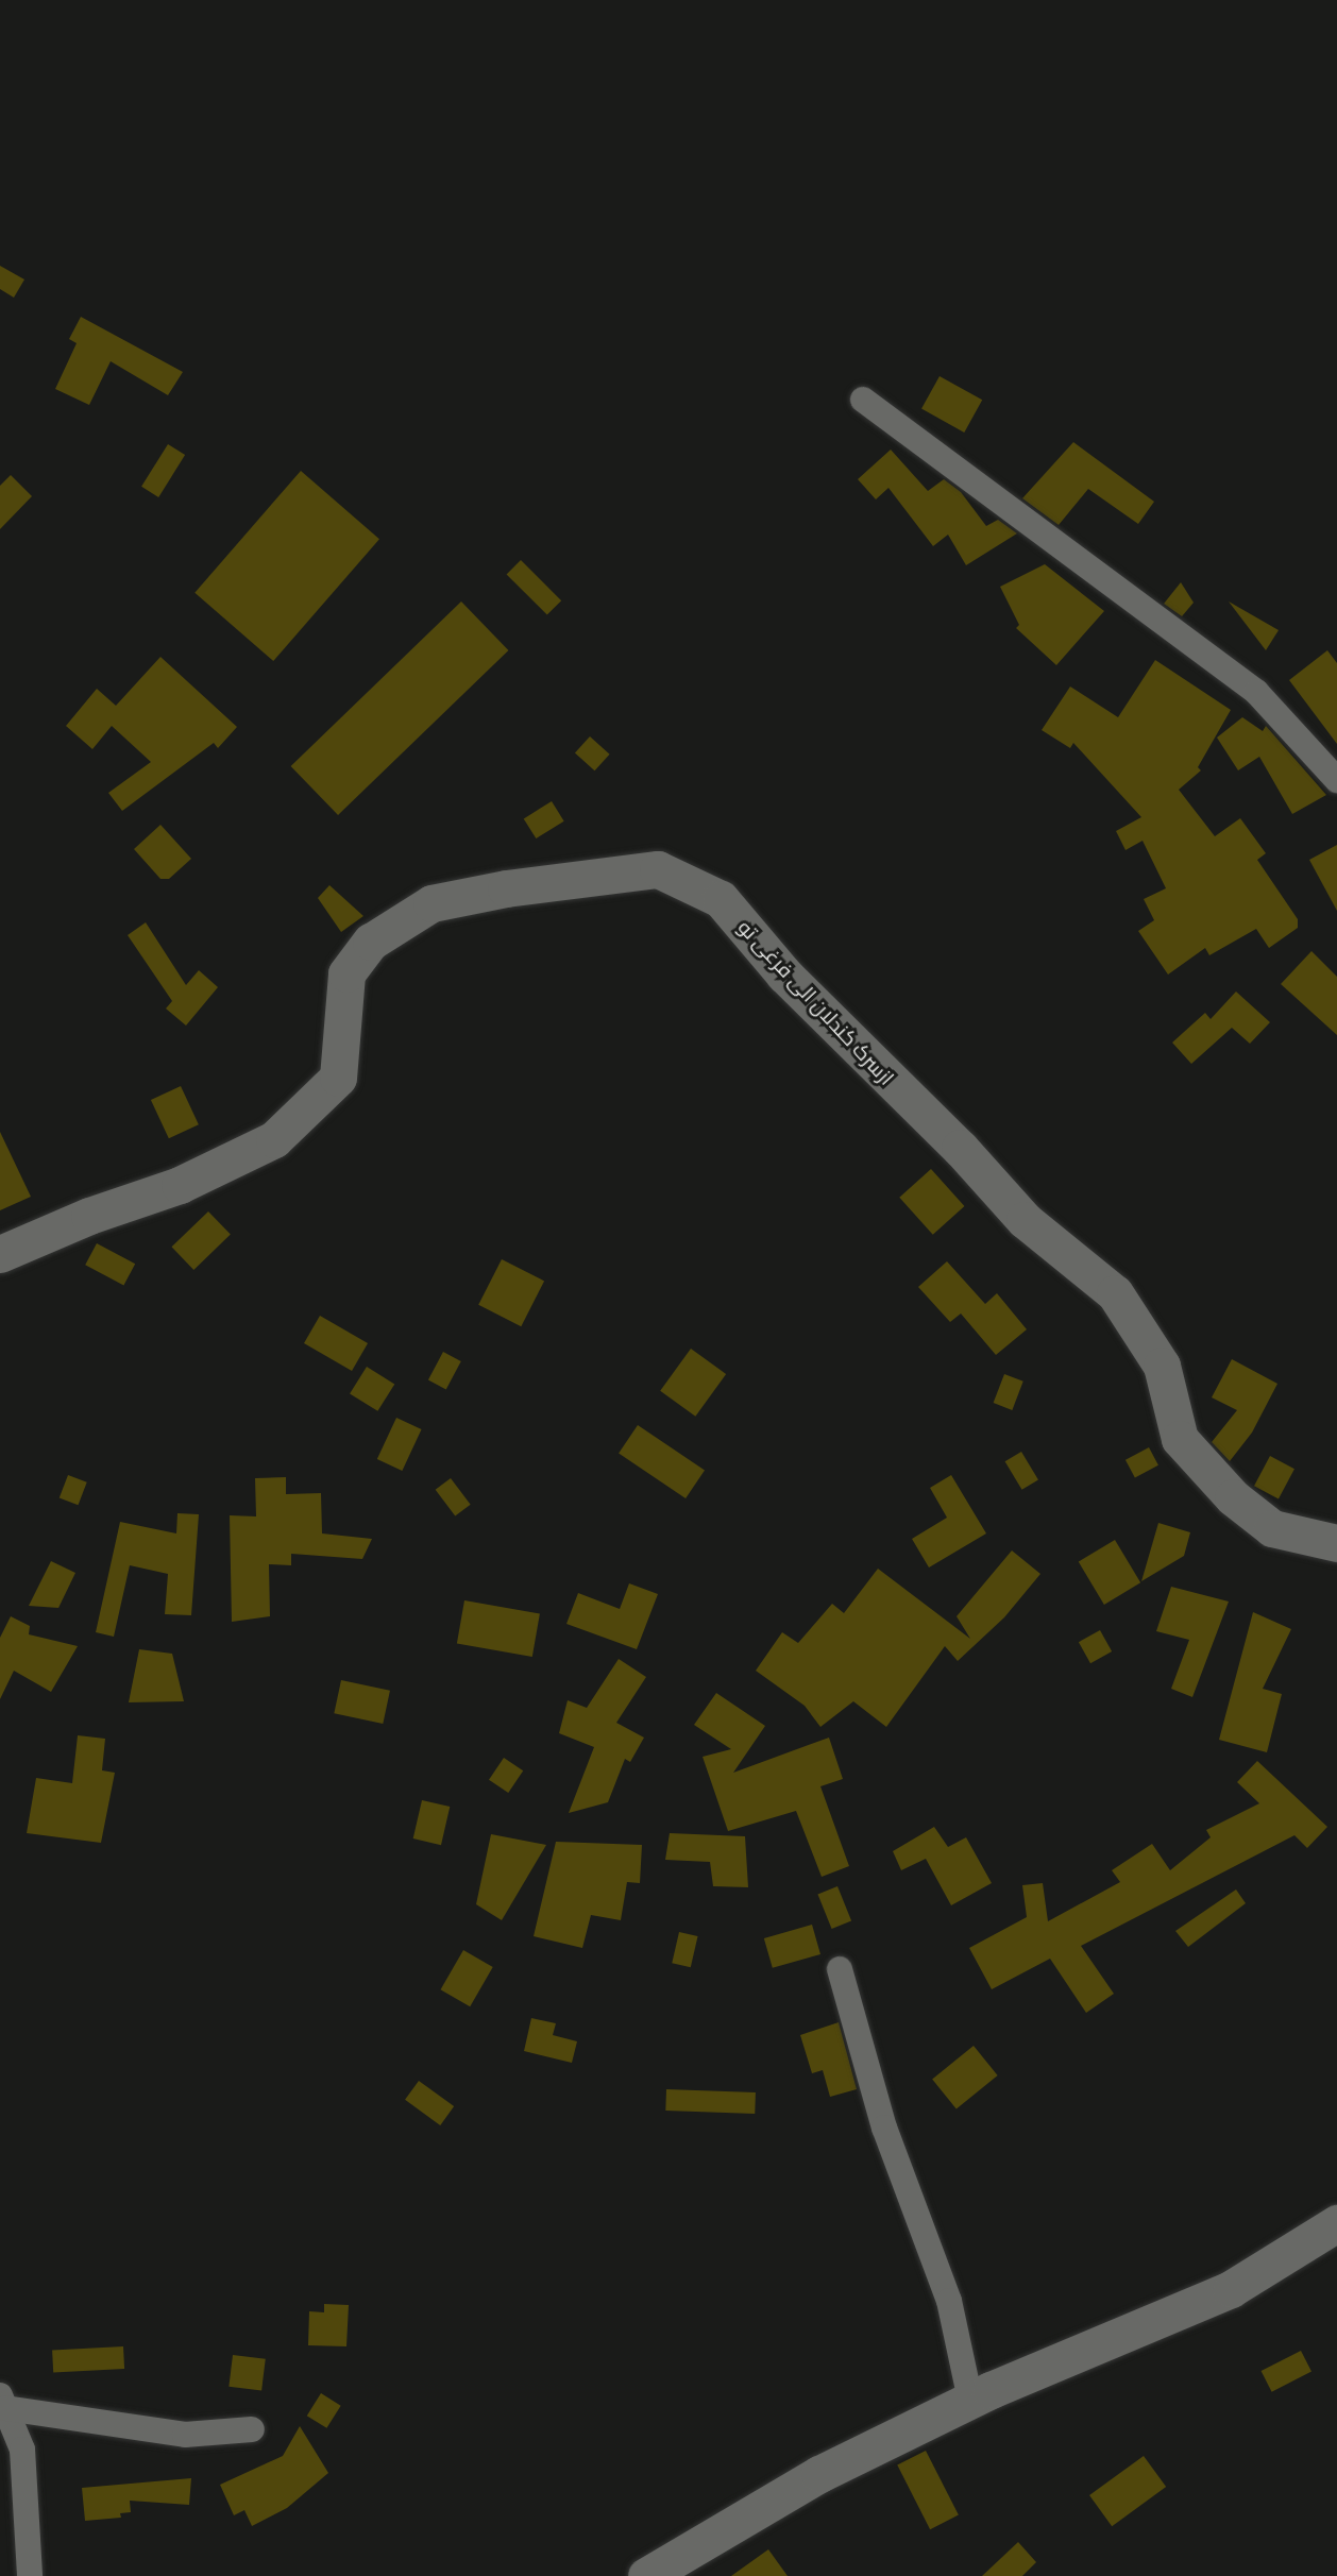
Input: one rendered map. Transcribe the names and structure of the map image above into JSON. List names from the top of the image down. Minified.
{"streets":{"street":["ازسرک کندلان الی فرغی تو"]}}
